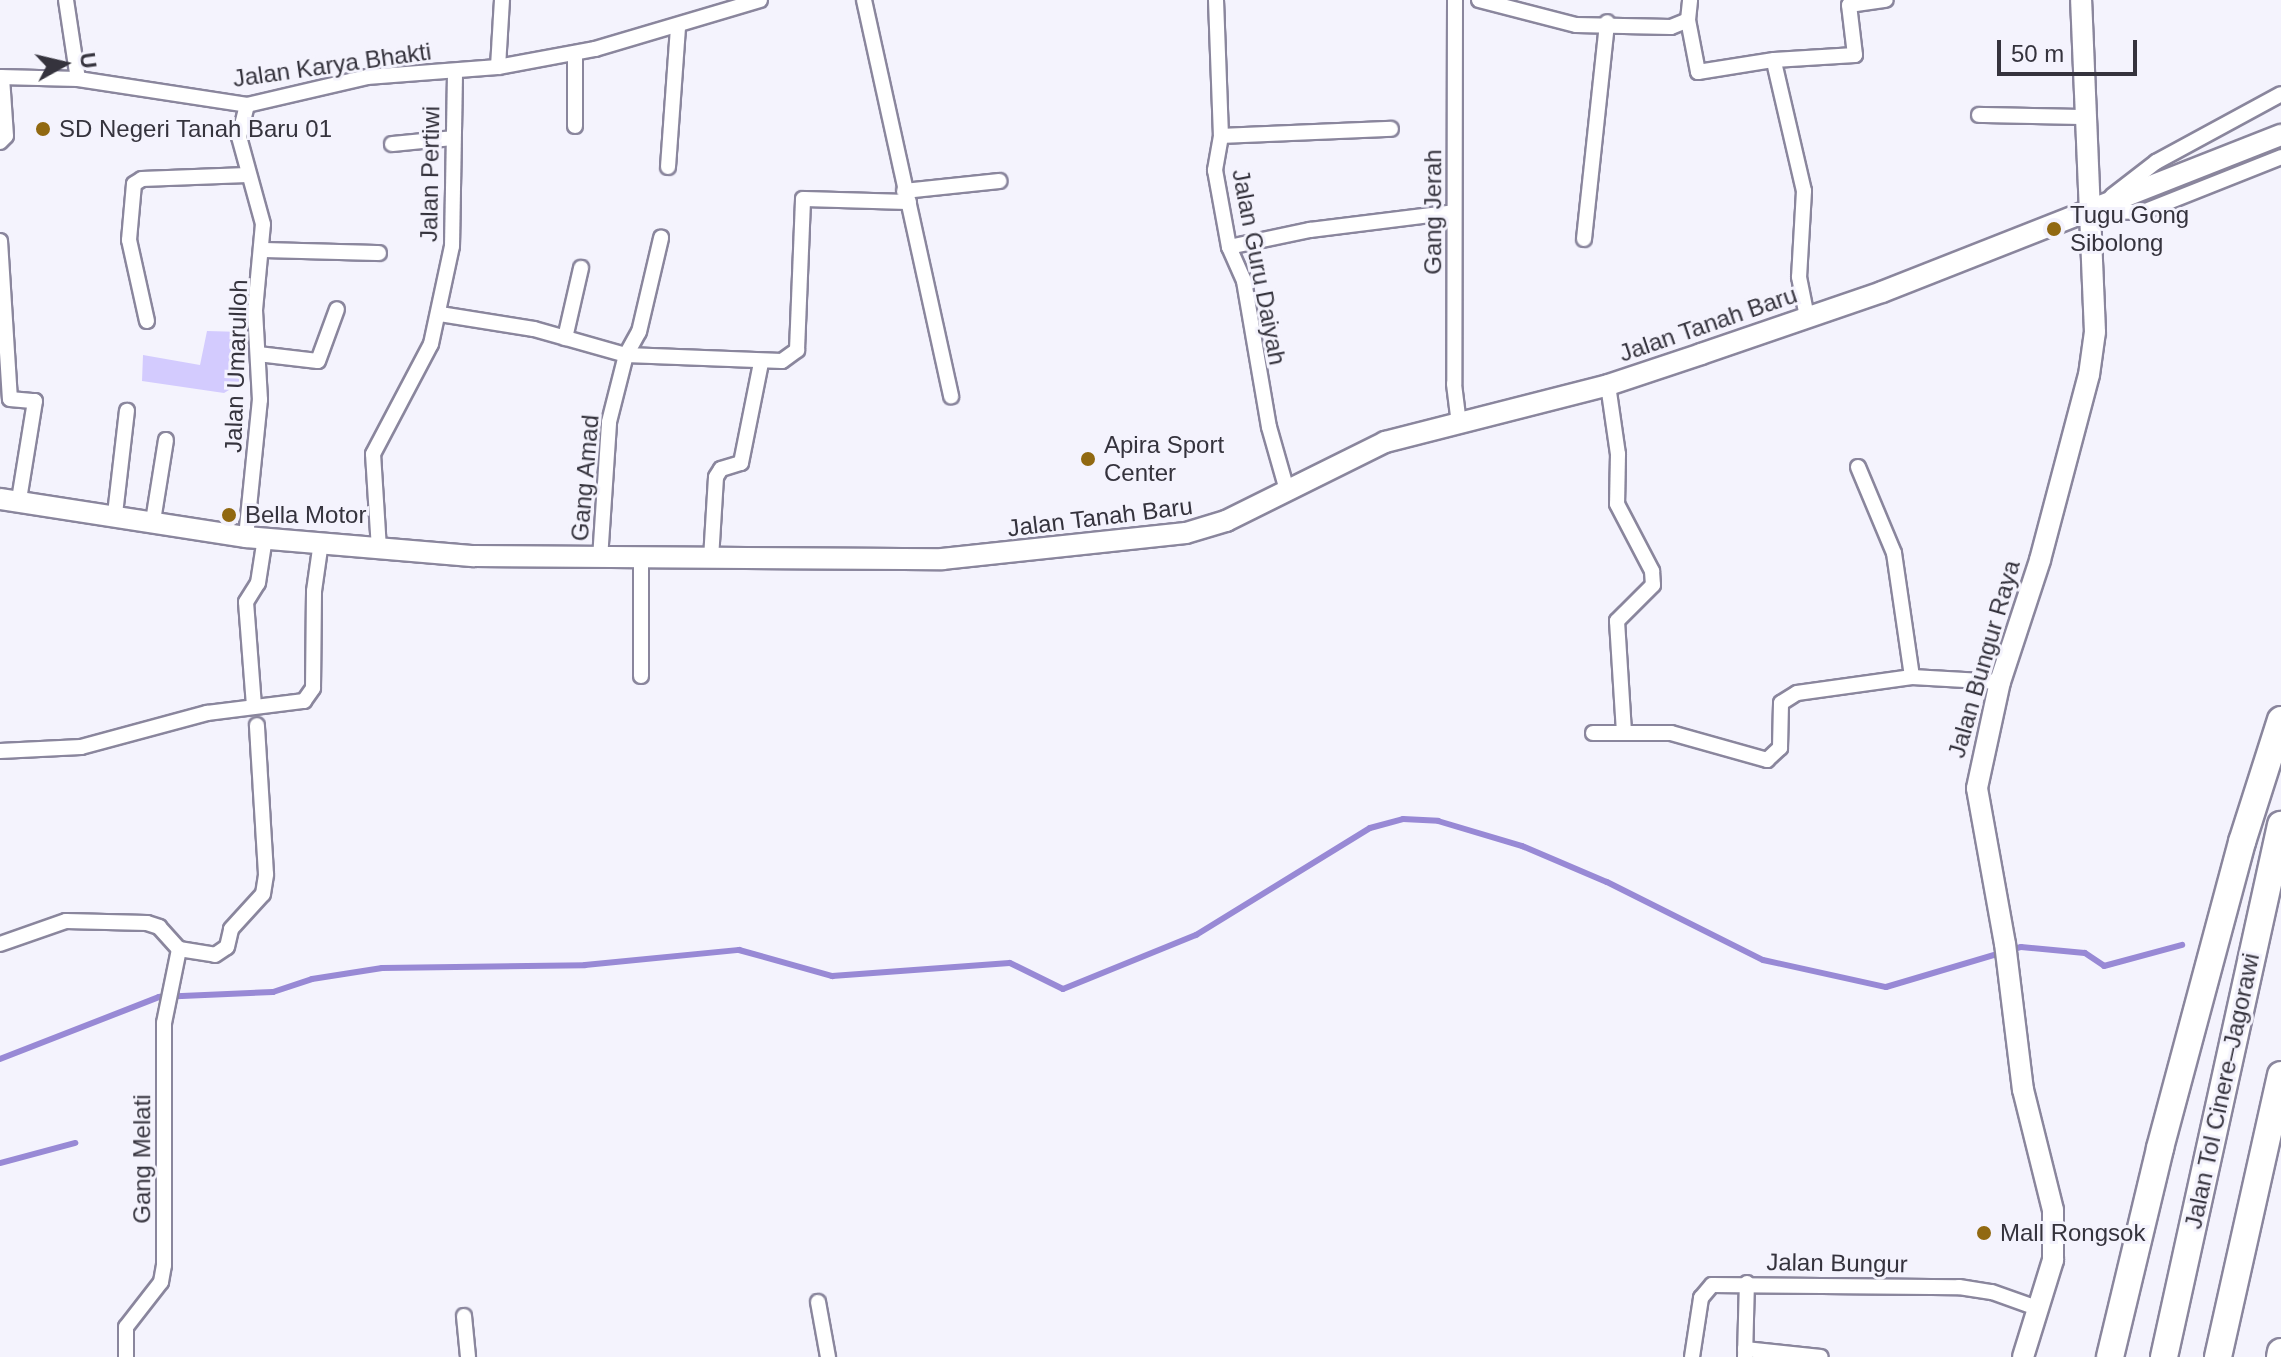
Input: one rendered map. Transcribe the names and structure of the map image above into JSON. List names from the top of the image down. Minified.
{"streets":{"highway":["Jalan Tol Cinere–Jagorawi"],"main road":["Jalan Tanah Baru","Jalan Bungur Raya"],"street":["Jalan Karya Bhakti","Jalan Pertiwi","Gang Jerah","Jalan Guru Daiyah","Jalan Umarulloh","Gang Amad","Gang Melati","Jalan Bungur"]},"crossings":[["Jalan Karya Bhakti","Jalan Pertiwi"],["Jalan Karya Bhakti","Jalan Umarulloh"],["Jalan Pertiwi","Jalan Tanah Baru"],["Gang Jerah","Jalan Tanah Baru"],["Jalan Guru Daiyah","Jalan Tanah Baru"],["Jalan Tanah Baru","Jalan Umarulloh"],["Jalan Tanah Baru","Gang Amad"],["Jalan Tanah Baru","Jalan Bungur Raya"],["Jalan Bungur Raya","Jalan Bungur"]],"places":["SD Negeri Tanah Baru 01","Tugu Gong Sibolong","Apira Sport Center","Bella Motor","Mall Rongsok"],"scale_bar":"50 m","north":"right"}
